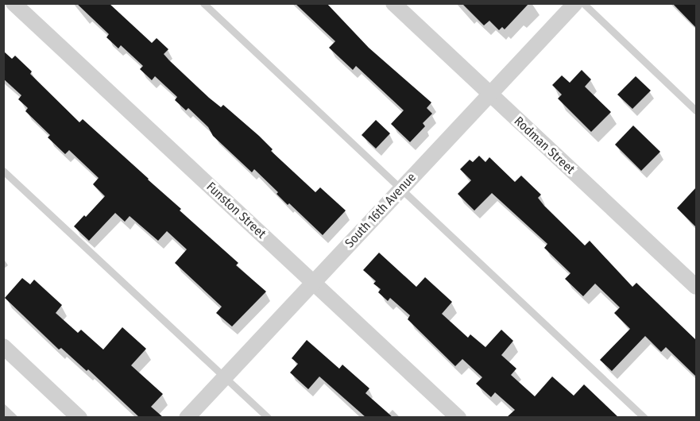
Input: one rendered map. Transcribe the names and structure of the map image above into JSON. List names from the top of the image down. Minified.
{"streets":{"street":["Rodman Street","Funston Street","South 16th Avenue"]},"crossings":[["Rodman Street","South 16th Avenue"],["Funston Street","South 16th Avenue"]]}
